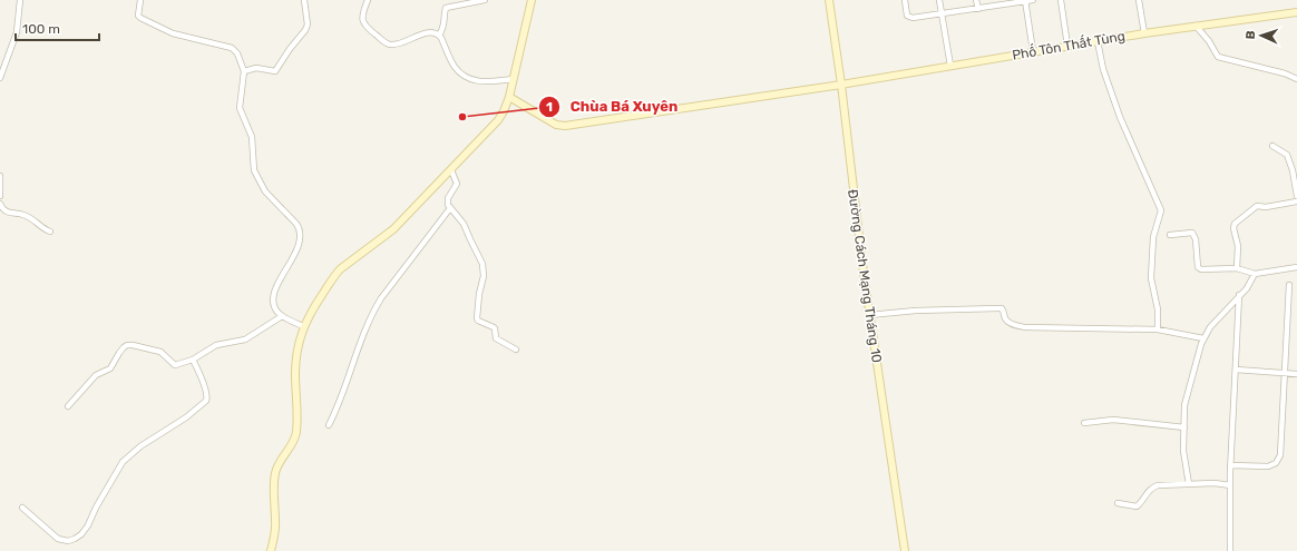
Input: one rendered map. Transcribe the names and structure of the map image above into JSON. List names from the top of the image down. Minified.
{"streets":{"street":["Phố Tôn Thất Tùng","Đường Cách Mạng Tháng 10"]},"crossings":[["Phố Tôn Thất Tùng","Đường Cách Mạng Tháng 10"]],"places":["Chùa Bá Xuyên"],"scale_bar":"100 m","north":"left"}
